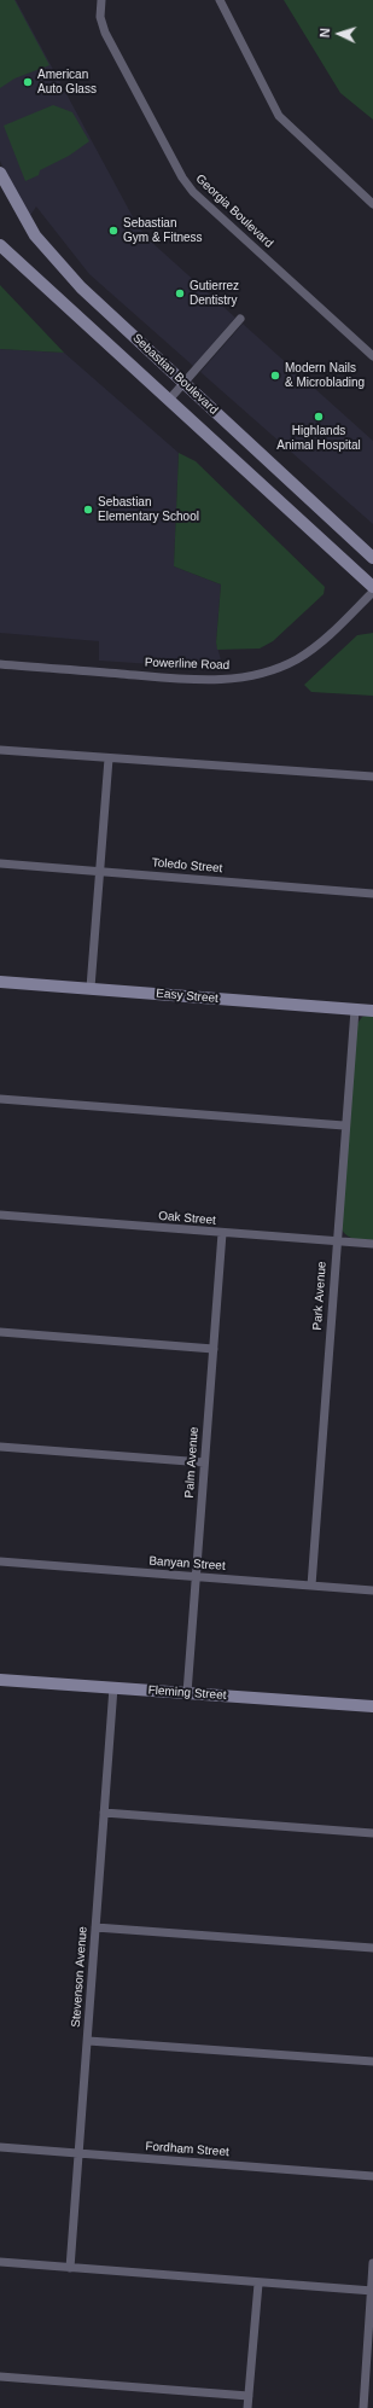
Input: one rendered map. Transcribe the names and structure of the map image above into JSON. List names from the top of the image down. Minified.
{"streets":{"main road":["Sebastian Boulevard","Easy Street","Fleming Street"],"street":["Georgia Boulevard","Powerline Road","Toledo Street","Oak Street","Park Avenue","Palm Avenue","Banyan Street","Stevenson Avenue","Fordham Street"]},"crossings":[["Easy Street","Park Avenue"],["Oak Street","Park Avenue"],["Oak Street","Palm Avenue"],["Park Avenue","Banyan Street"],["Palm Avenue","Banyan Street"],["Palm Avenue","Fleming Street"],["Fleming Street","Stevenson Avenue"],["Stevenson Avenue","Fordham Street"]],"places":["American Auto Glass","Sebastian Gym & Fitness","Gutierrez Dentistry","Modern Nails & Microblading","Highlands Animal Hospital","Sebastian Elementary School"],"north":"left"}
